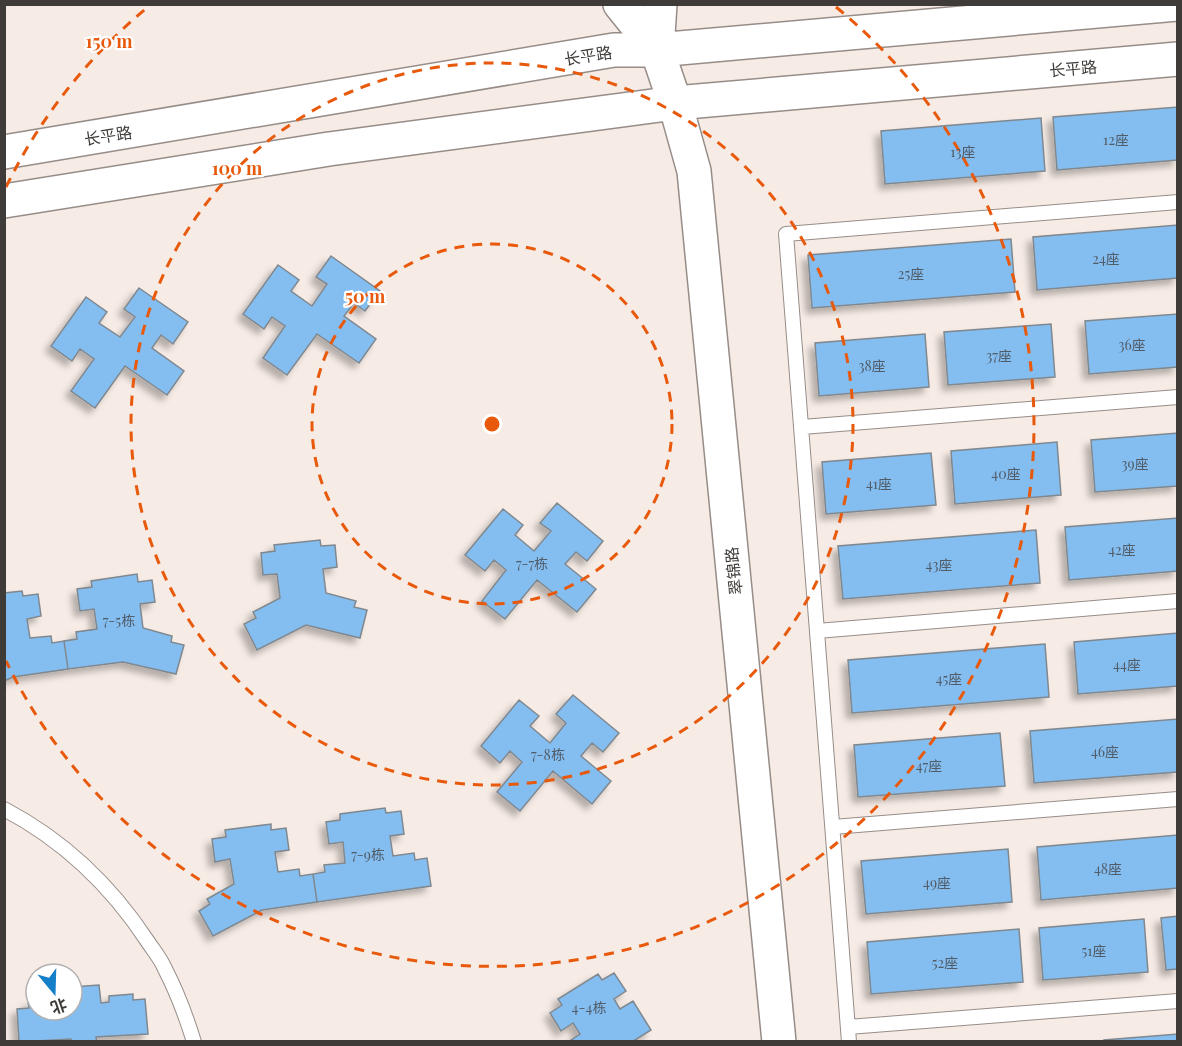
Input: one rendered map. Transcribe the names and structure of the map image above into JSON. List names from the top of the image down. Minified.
{"streets":{"street":["长平路","翠锦路"]},"crossings":[["长平路","翠锦路"]],"house_numbers":["12座","13座","24座","25座","36座","37座","38座","39座","40座","41座","42座","7-7栋","43座","7-5栋","44座","45座","46座","7-8栋","47座","7-9栋","48座","49座","51座","52座","4-4栋"],"north":"bottom","rings":["150 m","100 m","50 m"]}
